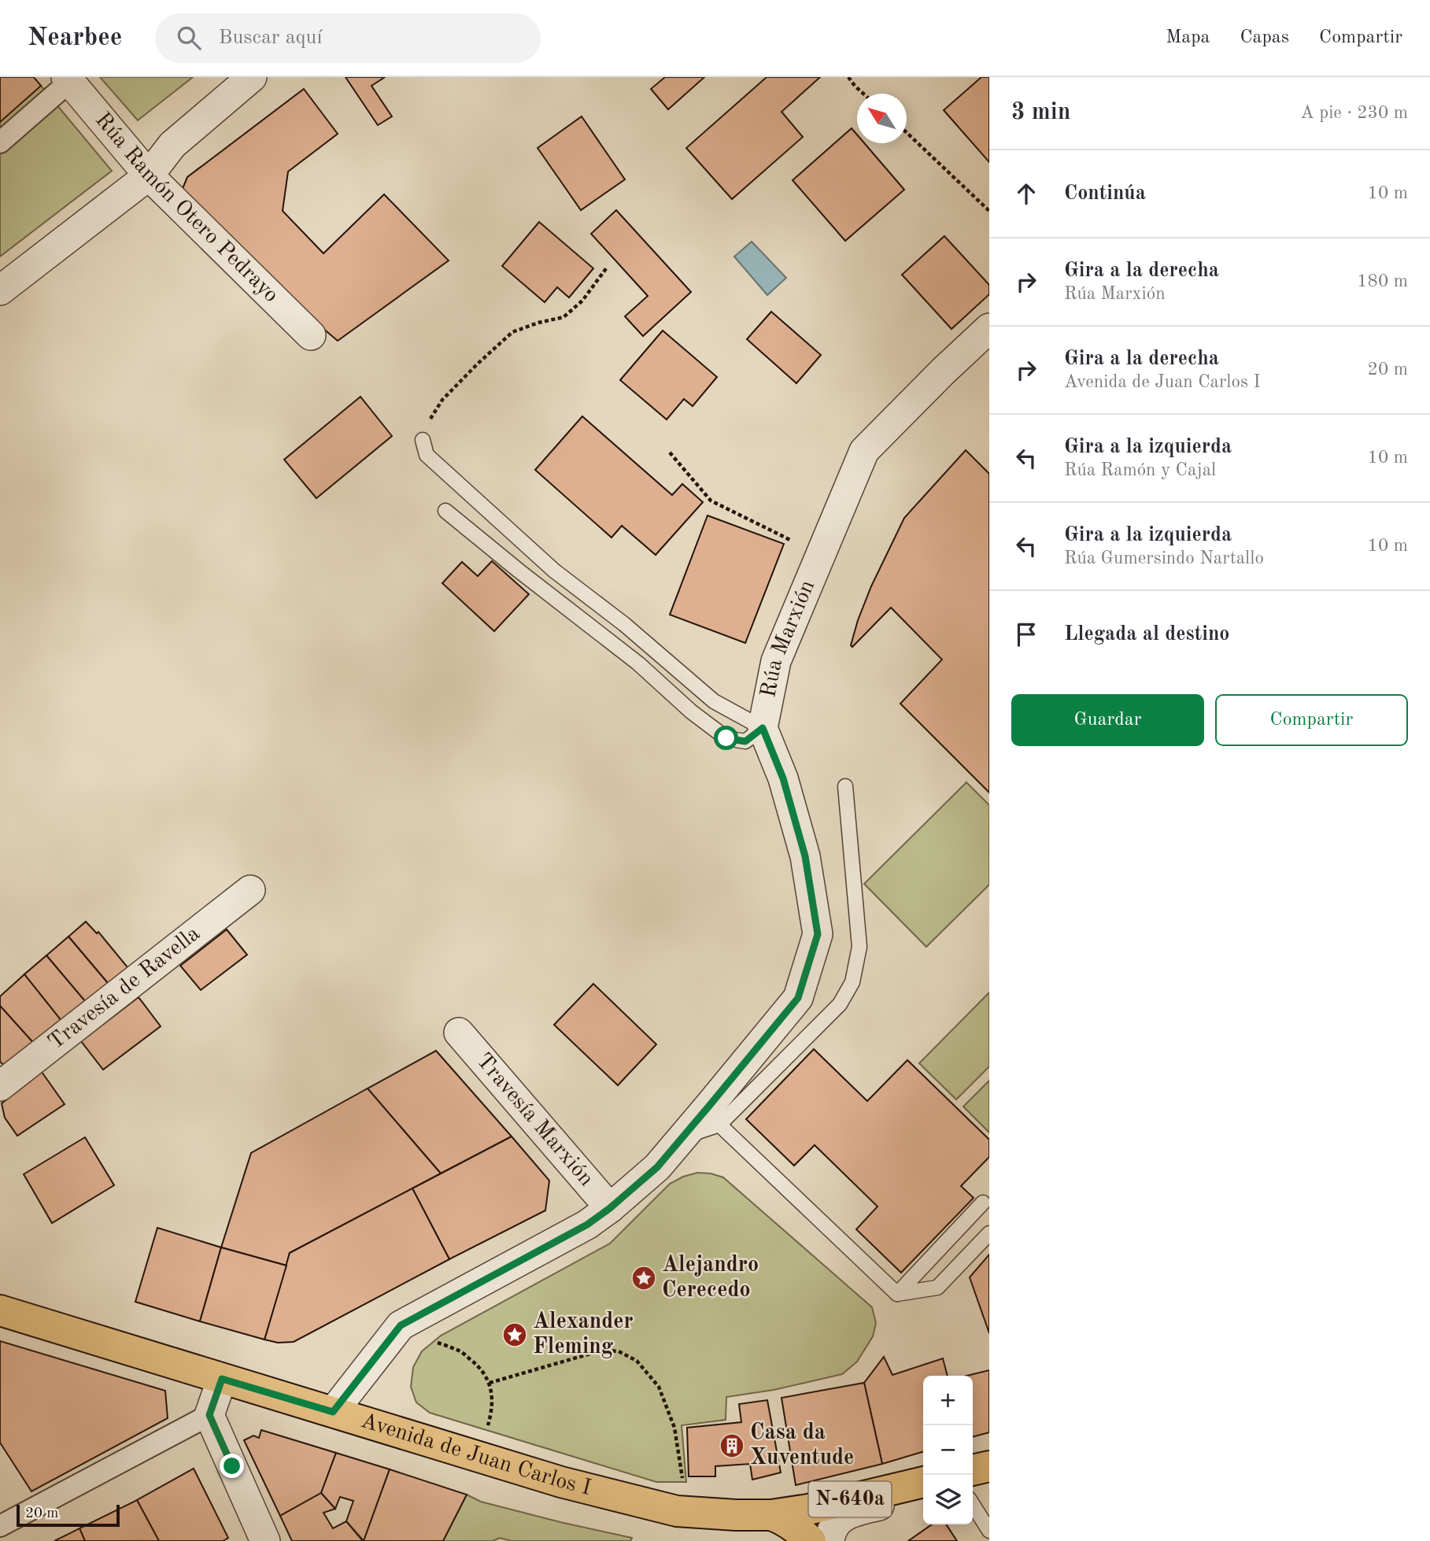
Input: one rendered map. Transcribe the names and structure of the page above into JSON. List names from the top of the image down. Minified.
{"streets":{"main road":["Avenida de Juan Carlos I","N-640a"],"street":["Rúa Ramón Otero Pedrayo","Rúa Marxión","Travesía de Ravella","Travesía Marxión"]},"crossings":[["Rúa Marxión","Travesía Marxión"],["Rúa Marxión","Avenida de Juan Carlos I"]],"places":{"place":["Alejandro Cerecedo","Alexander Fleming"],"building":["Casa da Xuventude"]},"scale_bar":"20 m","north":"top left","page":{"header":"Nearbee","search":"Buscar aquí","nav":["Mapa","Capas","Compartir"],"heading":["3 min","A pie · 230 m"],"list":[["Continúa","10 m"],["Gira a la derecha","Rúa Marxión","180 m"],["Gira a la derecha","Avenida de Juan Carlos I","20 m"],["Gira a la izquierda","Rúa Ramón y Cajal","10 m"],["Gira a la izquierda","Rúa Gumersindo Nartallo","10 m"],"Llegada al destino"],"buttons":["Guardar","Compartir"],"map_buttons":["+","−"],"scale":"20 m"}}
